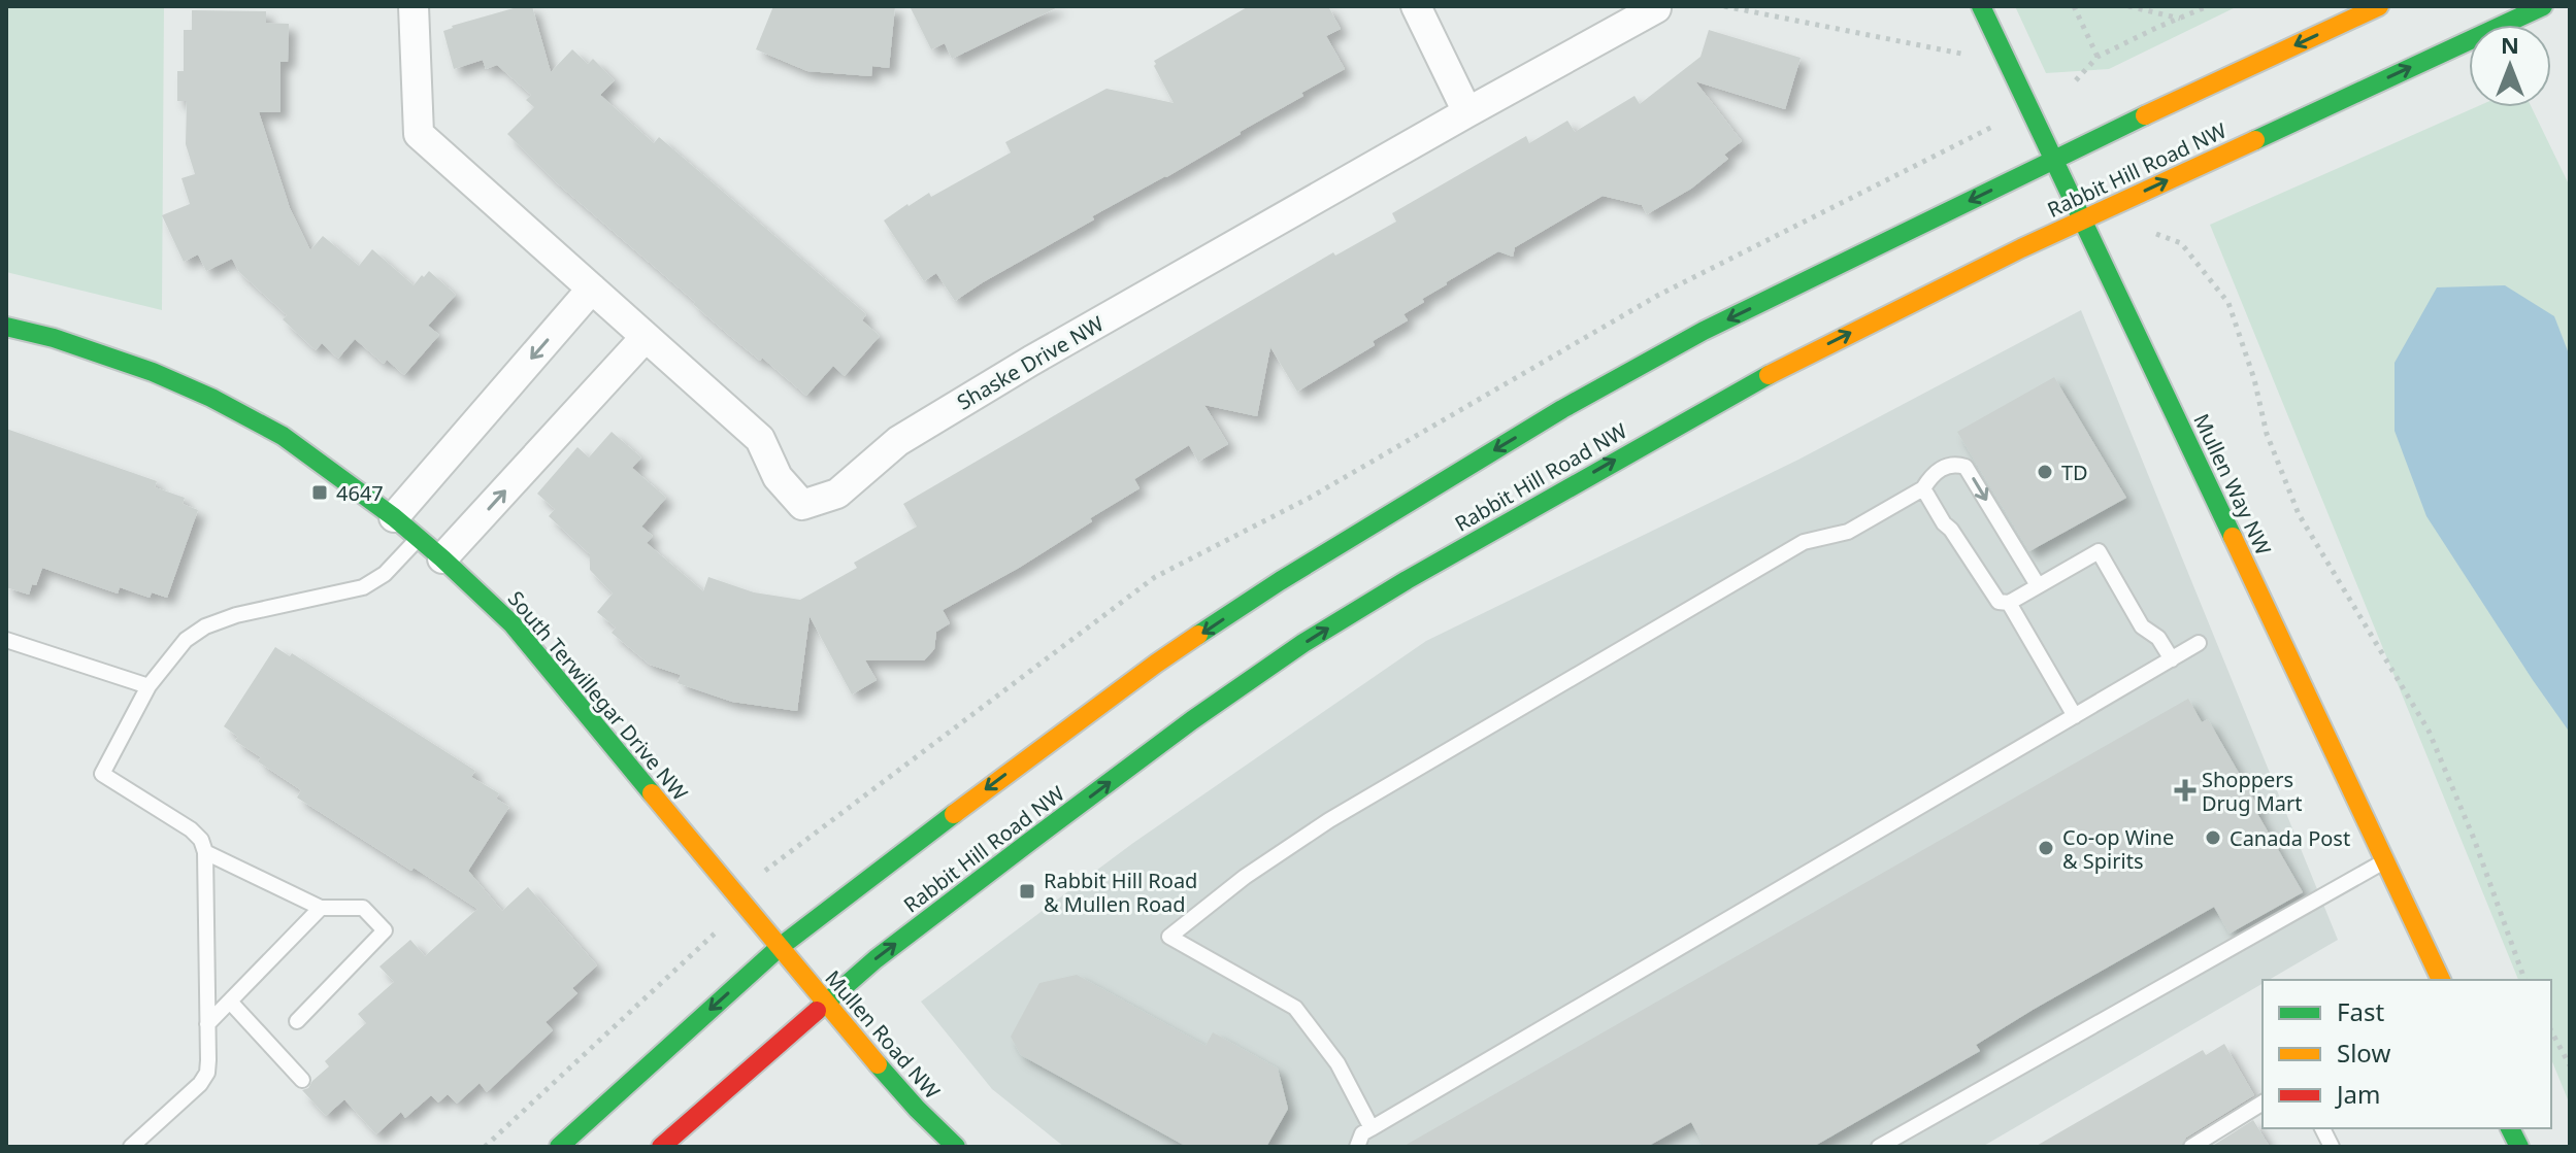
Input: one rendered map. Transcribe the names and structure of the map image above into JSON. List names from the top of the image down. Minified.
{"streets":{"main road":["Rabbit Hill Road NW","Mullen Way NW","South Terwillegar Drive NW","Mullen Road NW"],"street":["Shaske Drive NW"]},"crossings":[["Rabbit Hill Road NW","Mullen Way NW"],["Rabbit Hill Road NW","Mullen Road NW"],["South Terwillegar Drive NW","Mullen Road NW"]],"places":{"other":["TD","Canada Post","Co-op Wine & Spirits"],"transit":["4647","Rabbit Hill Road & Mullen Road"],"health":["Shoppers Drug Mart"]},"legend":["Fast","Slow","Jam"],"north":"top"}
